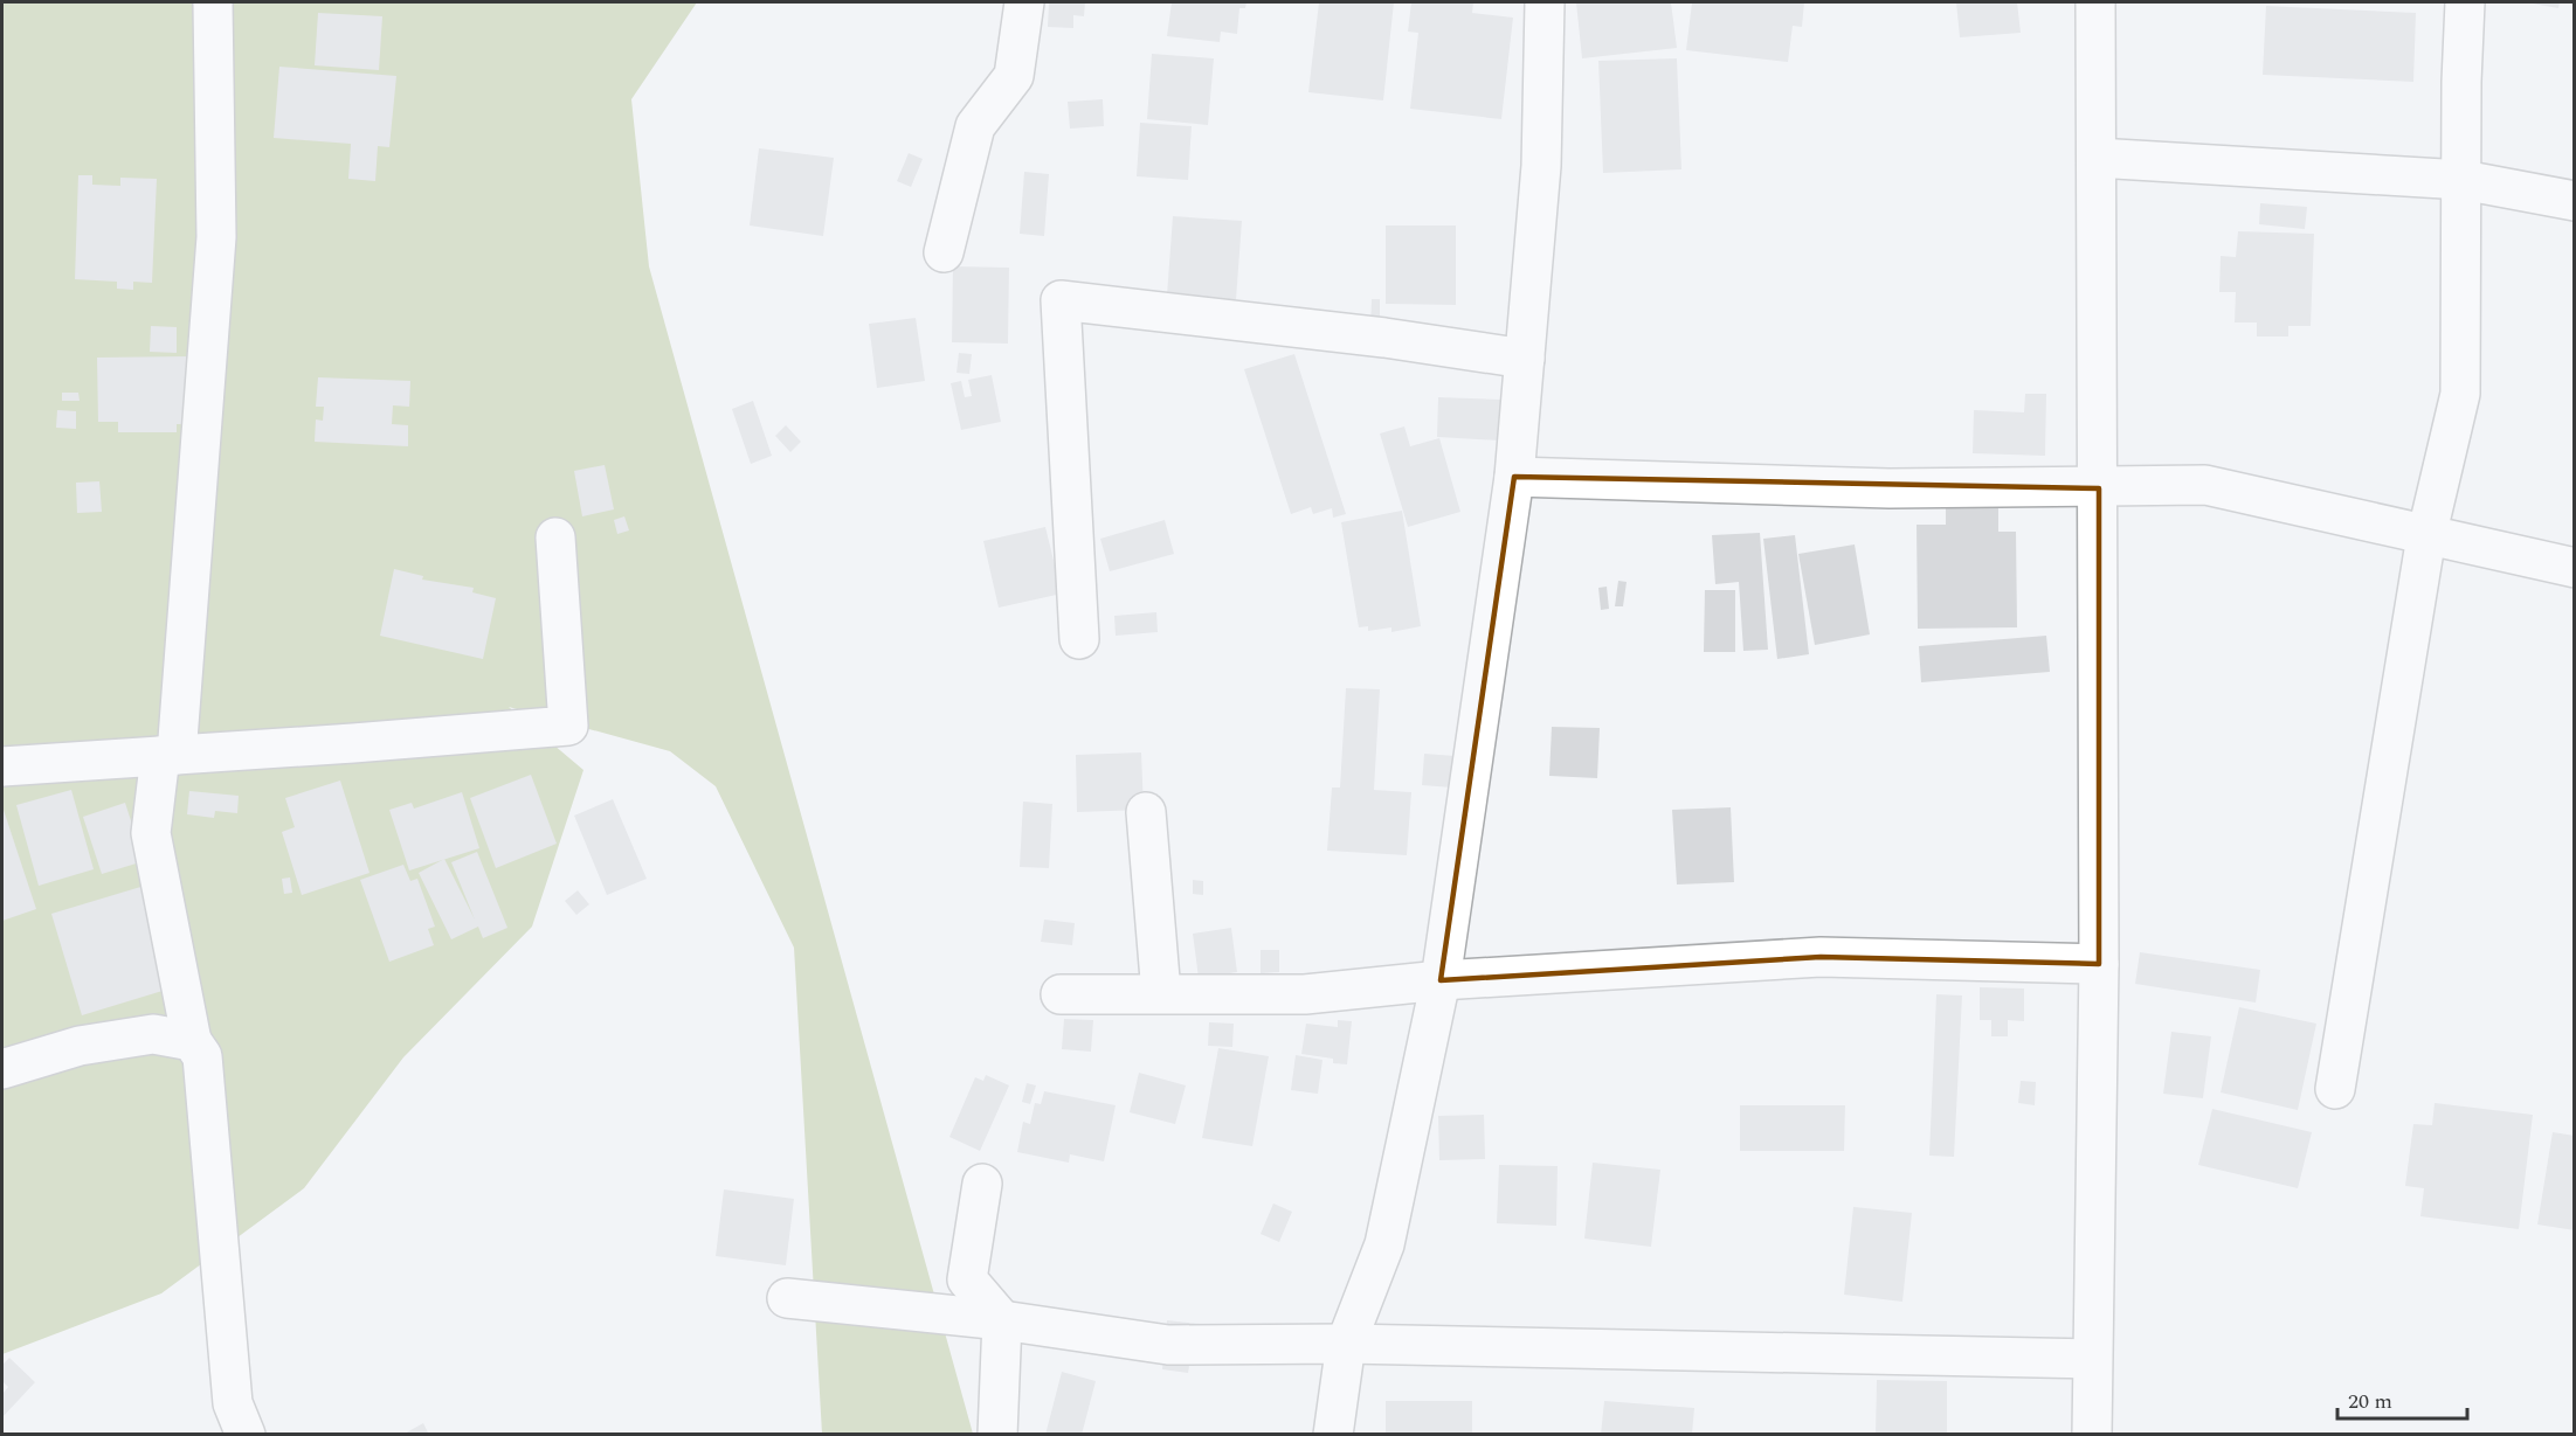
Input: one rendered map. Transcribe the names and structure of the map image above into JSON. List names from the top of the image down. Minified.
{"scale_bar":"20 m"}
